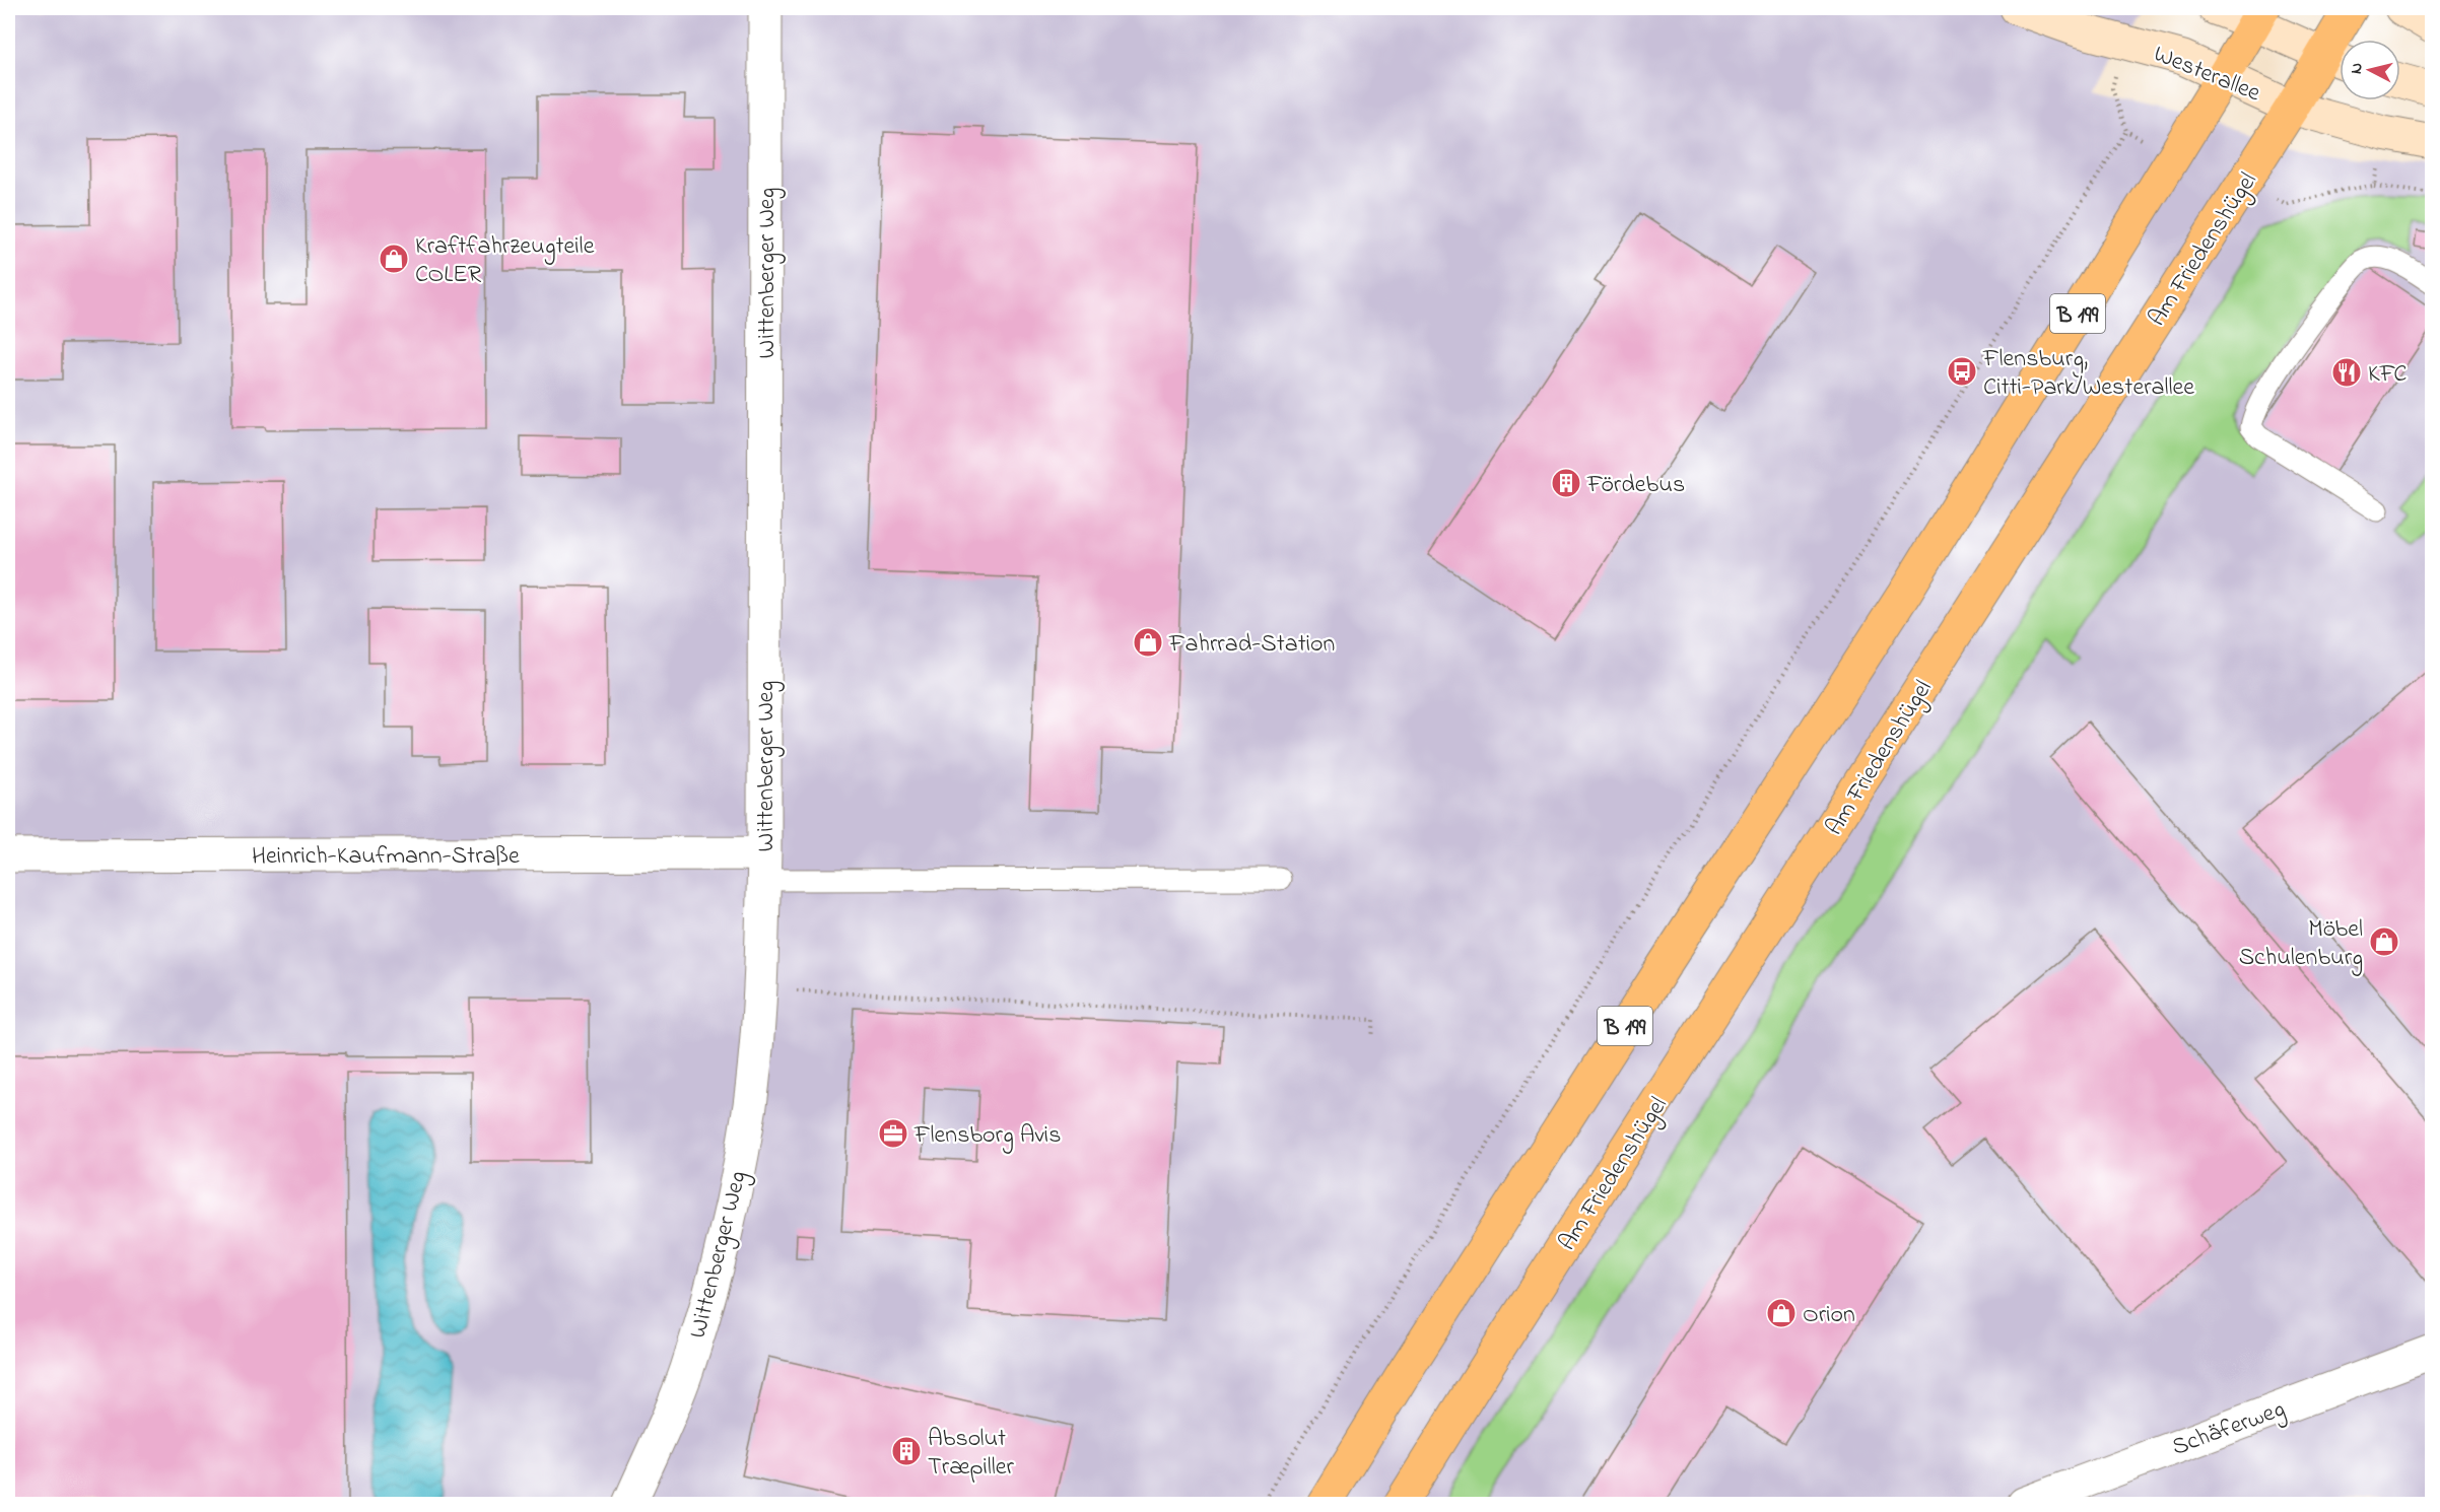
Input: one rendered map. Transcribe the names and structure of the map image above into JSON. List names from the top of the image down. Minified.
{"streets":{"main road":["Am Friedenshügel","B 199"],"street":["Westerallee","Wittenberger Weg","Heinrich-Kaufmann-Straße","Schäferweg"]},"crossings":[["Westerallee","Am Friedenshügel"],["Westerallee","B 199"],["Wittenberger Weg","Heinrich-Kaufmann-Straße"]],"places":{"shop":["Kraftfahrzeugteile COLER","Fahrrad-Station","Möbel Schulenburg","Orion"],"bus stop":["Flensburg, Citti-Park/Westerallee"],"restaurant":["KFC"],"building":["Fördebus","Absolut Træpiller"],"office":["Flensborg Avis"]},"north":"left"}
